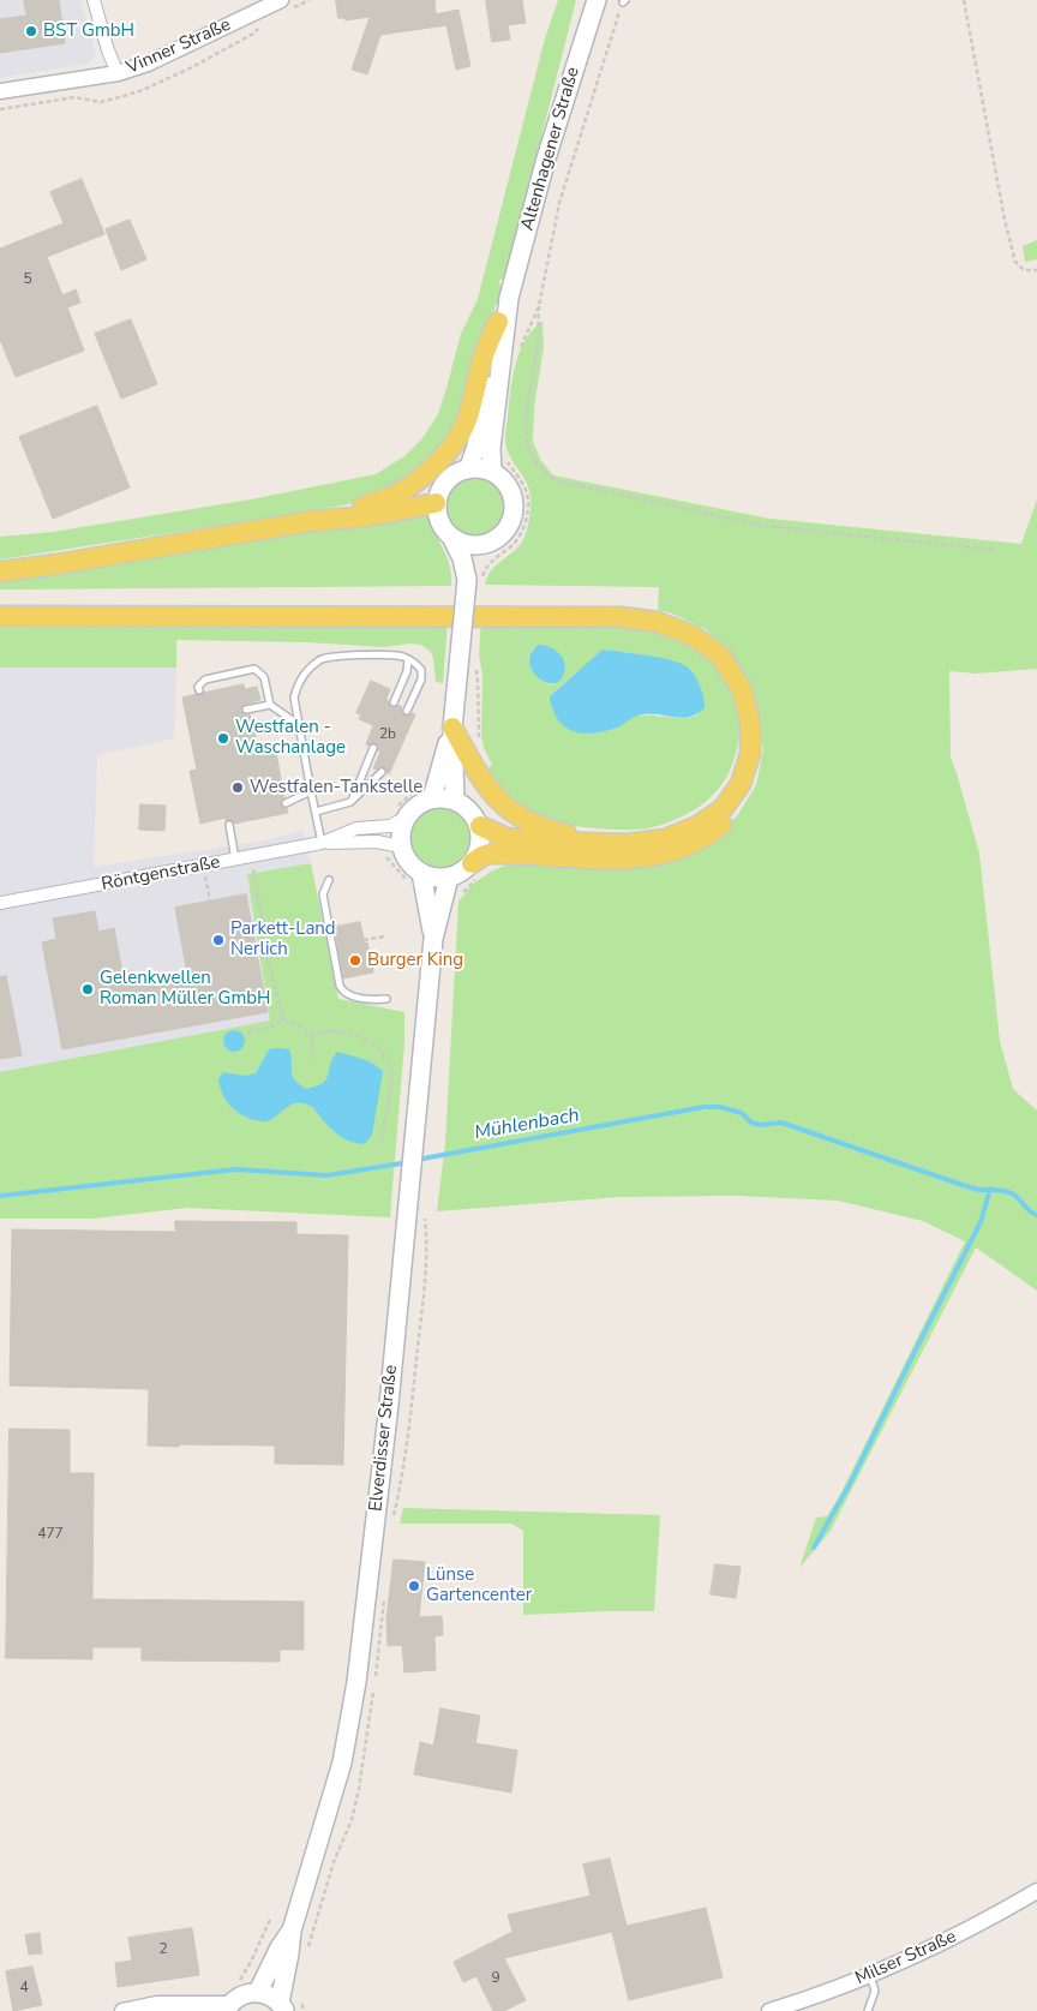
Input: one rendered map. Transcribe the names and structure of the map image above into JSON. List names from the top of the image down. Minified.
{"streets":{"main road":["Altenhagener Straße","Elverdisser Straße"],"street":["Vinner Straße","Röntgenstraße","Milser Straße"]},"crossings":[["Röntgenstraße","Elverdisser Straße"]],"water":["Mühlenbach"],"places":["BST GmbH","Westfalen - Waschanlage","Westfalen-Tankstelle","Parkett-Land Nerlich","Burger King","Gelenkwellen Roman Müller GmbH","Lünse Gartencenter"],"house_numbers":["5","2b","477","2","9","4"]}
